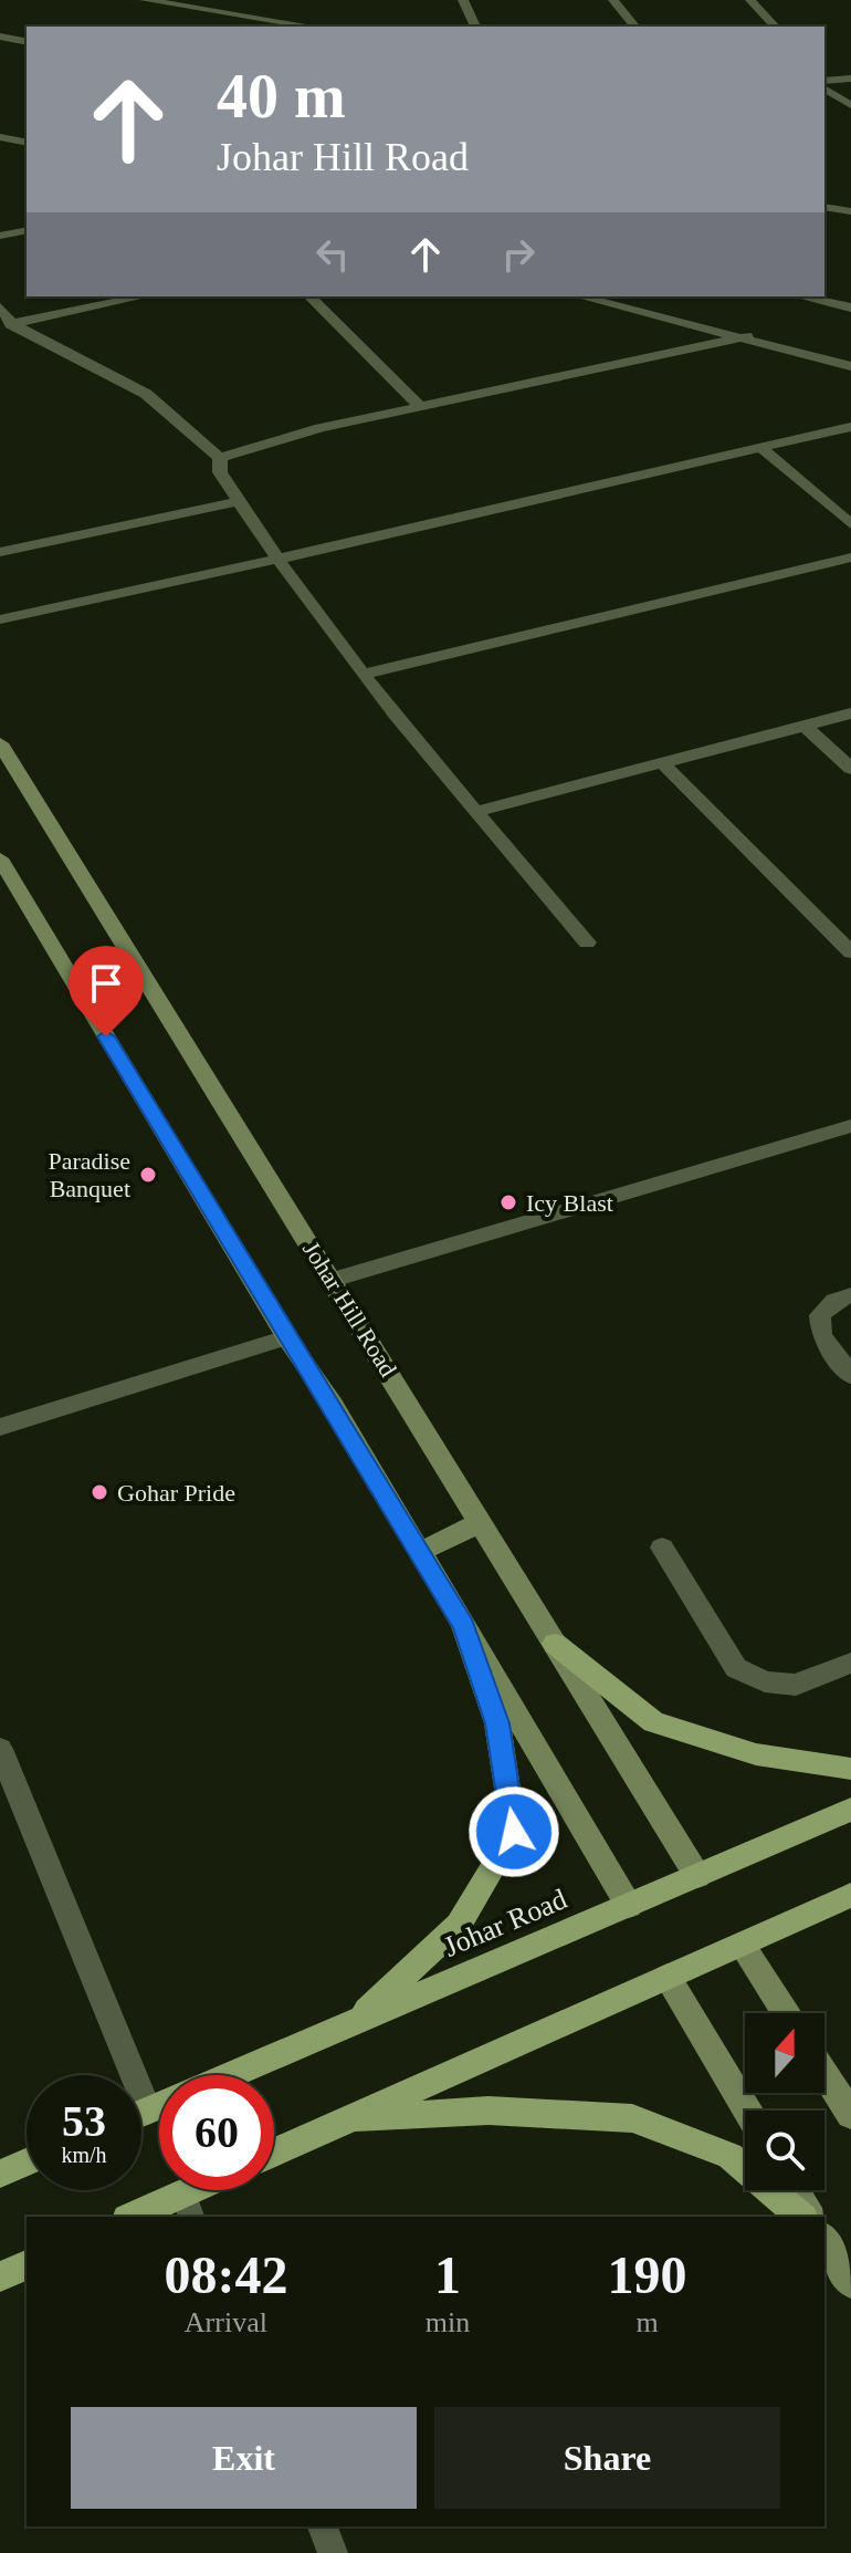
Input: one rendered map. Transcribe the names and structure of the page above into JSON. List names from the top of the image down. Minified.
{"streets":{"main road":["Johar Road"],"street":["Johar Hill Road"]},"crossings":[["Johar Hill Road","Johar Road"]],"places":["Paradise Banquet","Icy Blast","Gohar Pride"],"north":"top","page":{"turn":["40 m","Johar Hill Road"],"speed":"53 km/h","limit":"60","eta":["08:42","Arrival","1","min","190","m"],"buttons":["Exit","Share"]}}
